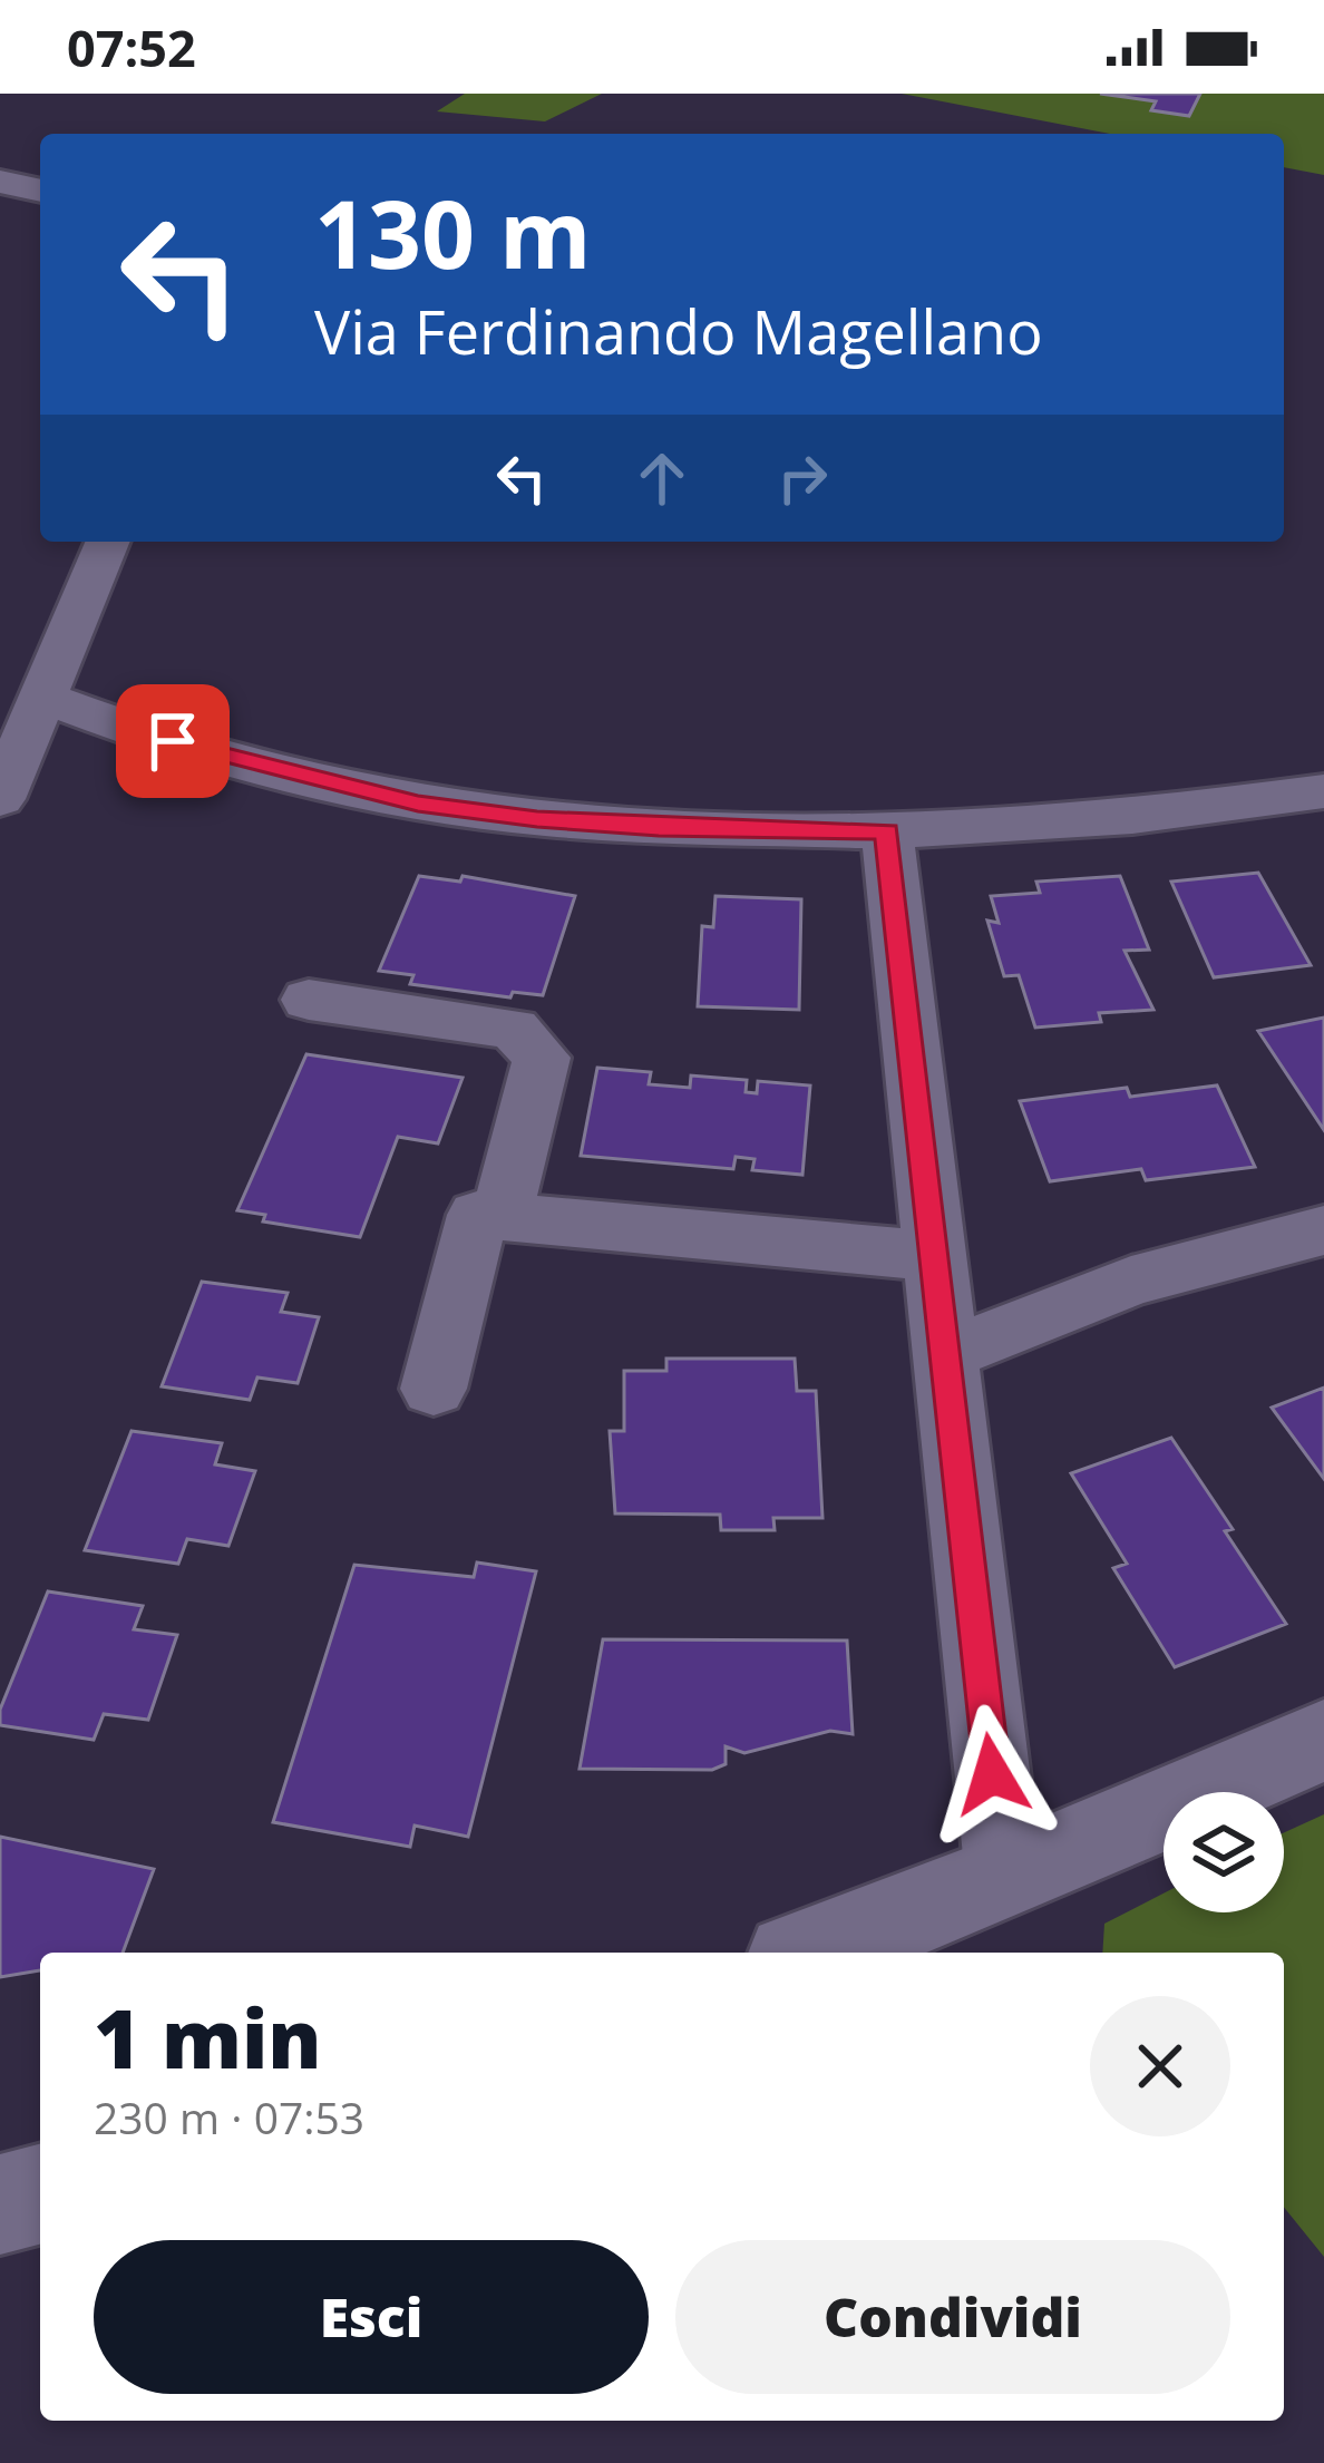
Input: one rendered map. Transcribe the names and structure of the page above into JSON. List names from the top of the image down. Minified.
{"page":{"status":"07:52","turn":["130 m","Via Ferdinando Magellano"],"heading":["1 min","230 m · 07:53"],"buttons":["Esci","Condividi"]}}
